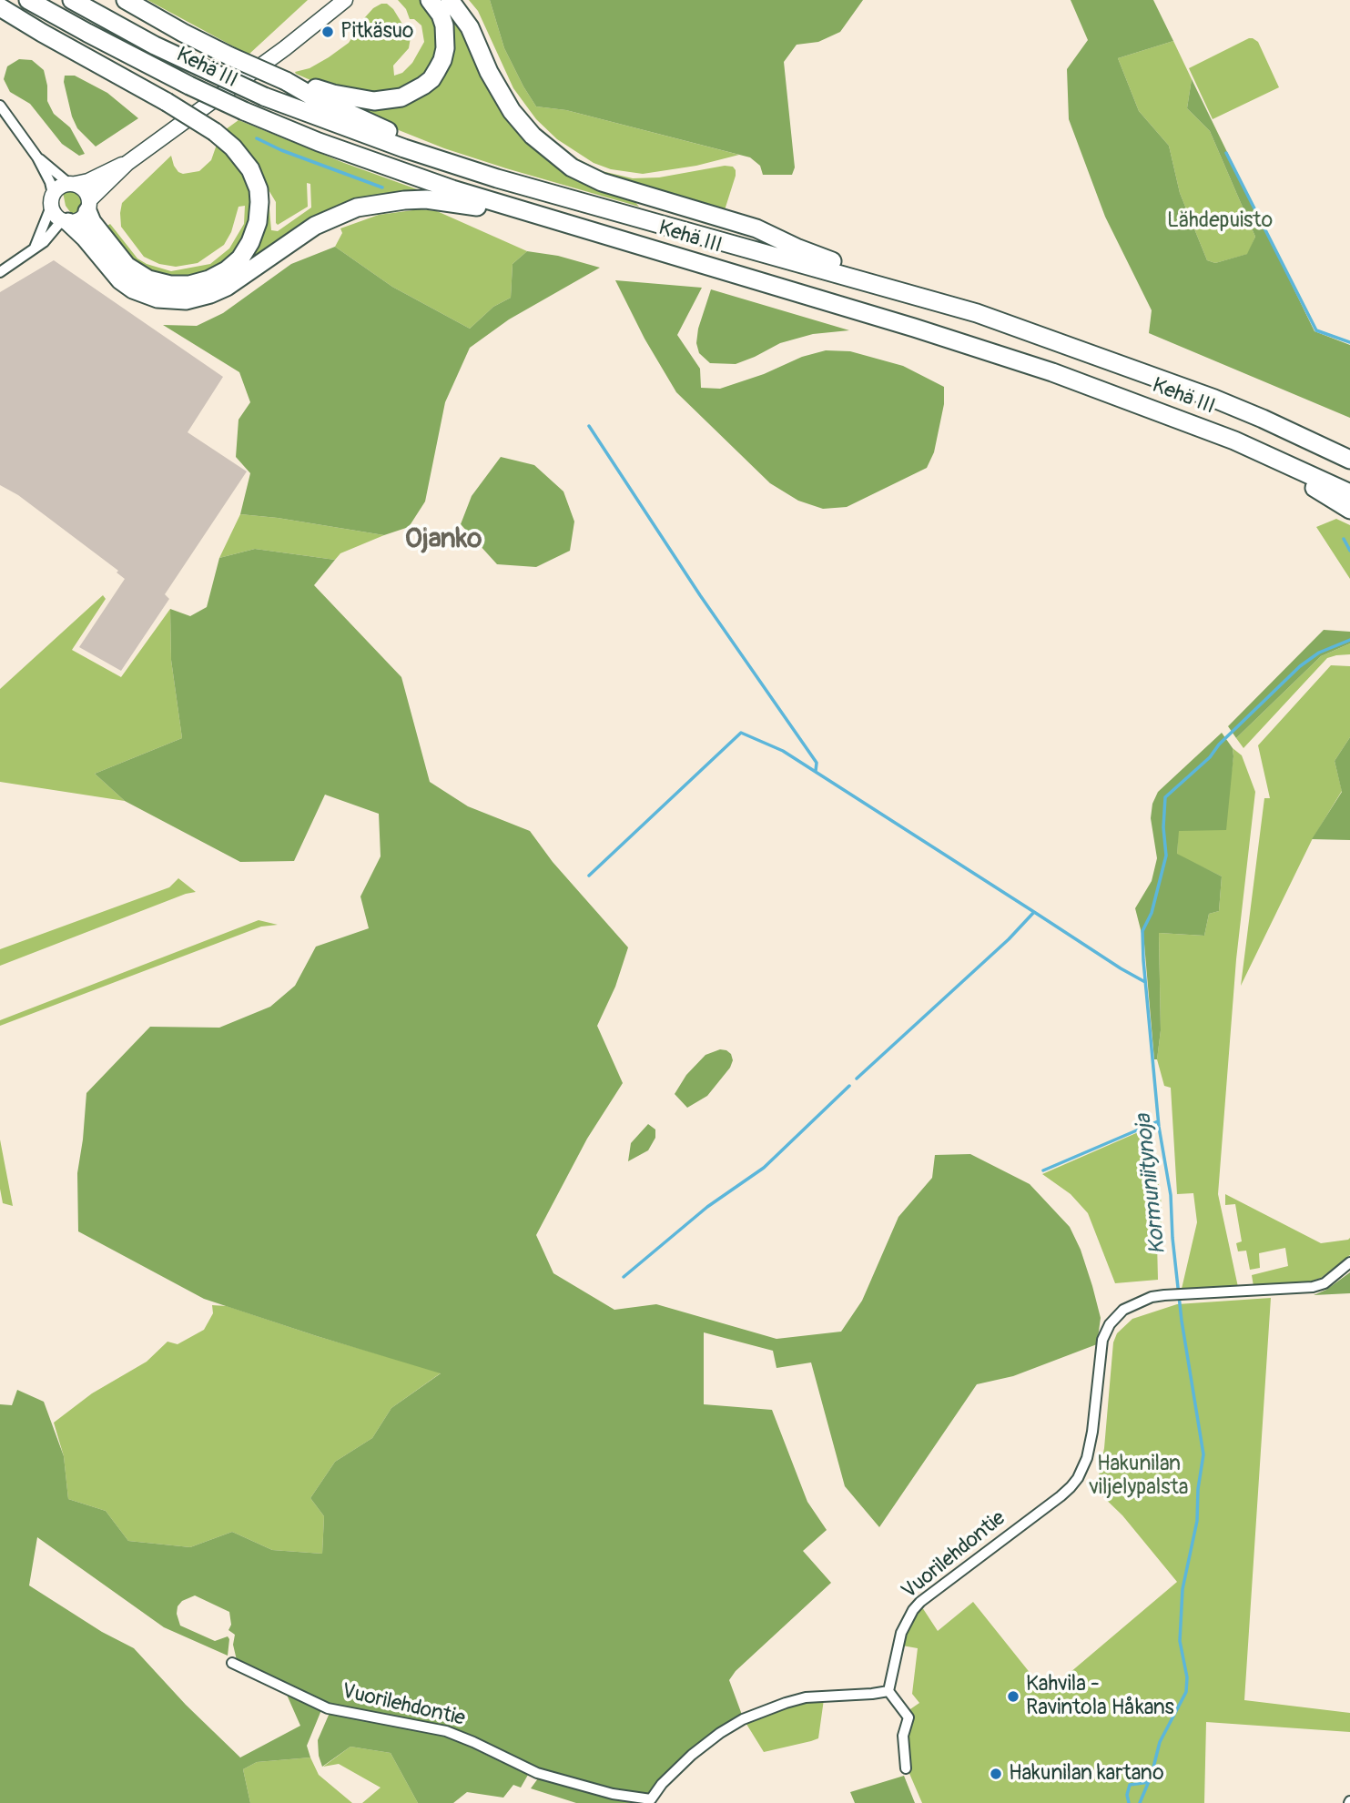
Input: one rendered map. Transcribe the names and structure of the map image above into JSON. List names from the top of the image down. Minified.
{"streets":{"highway":["Kehä III"],"street":["Vuorilehdontie"]},"districts":["Ojanko"],"water":["Kormuniitynoja"],"parks":["Lähdepuisto","Hakunilan viljelypalsta"],"places":["Pitkäsuo","Kahvila - Ravintola Håkans","Hakunilan kartano"]}
